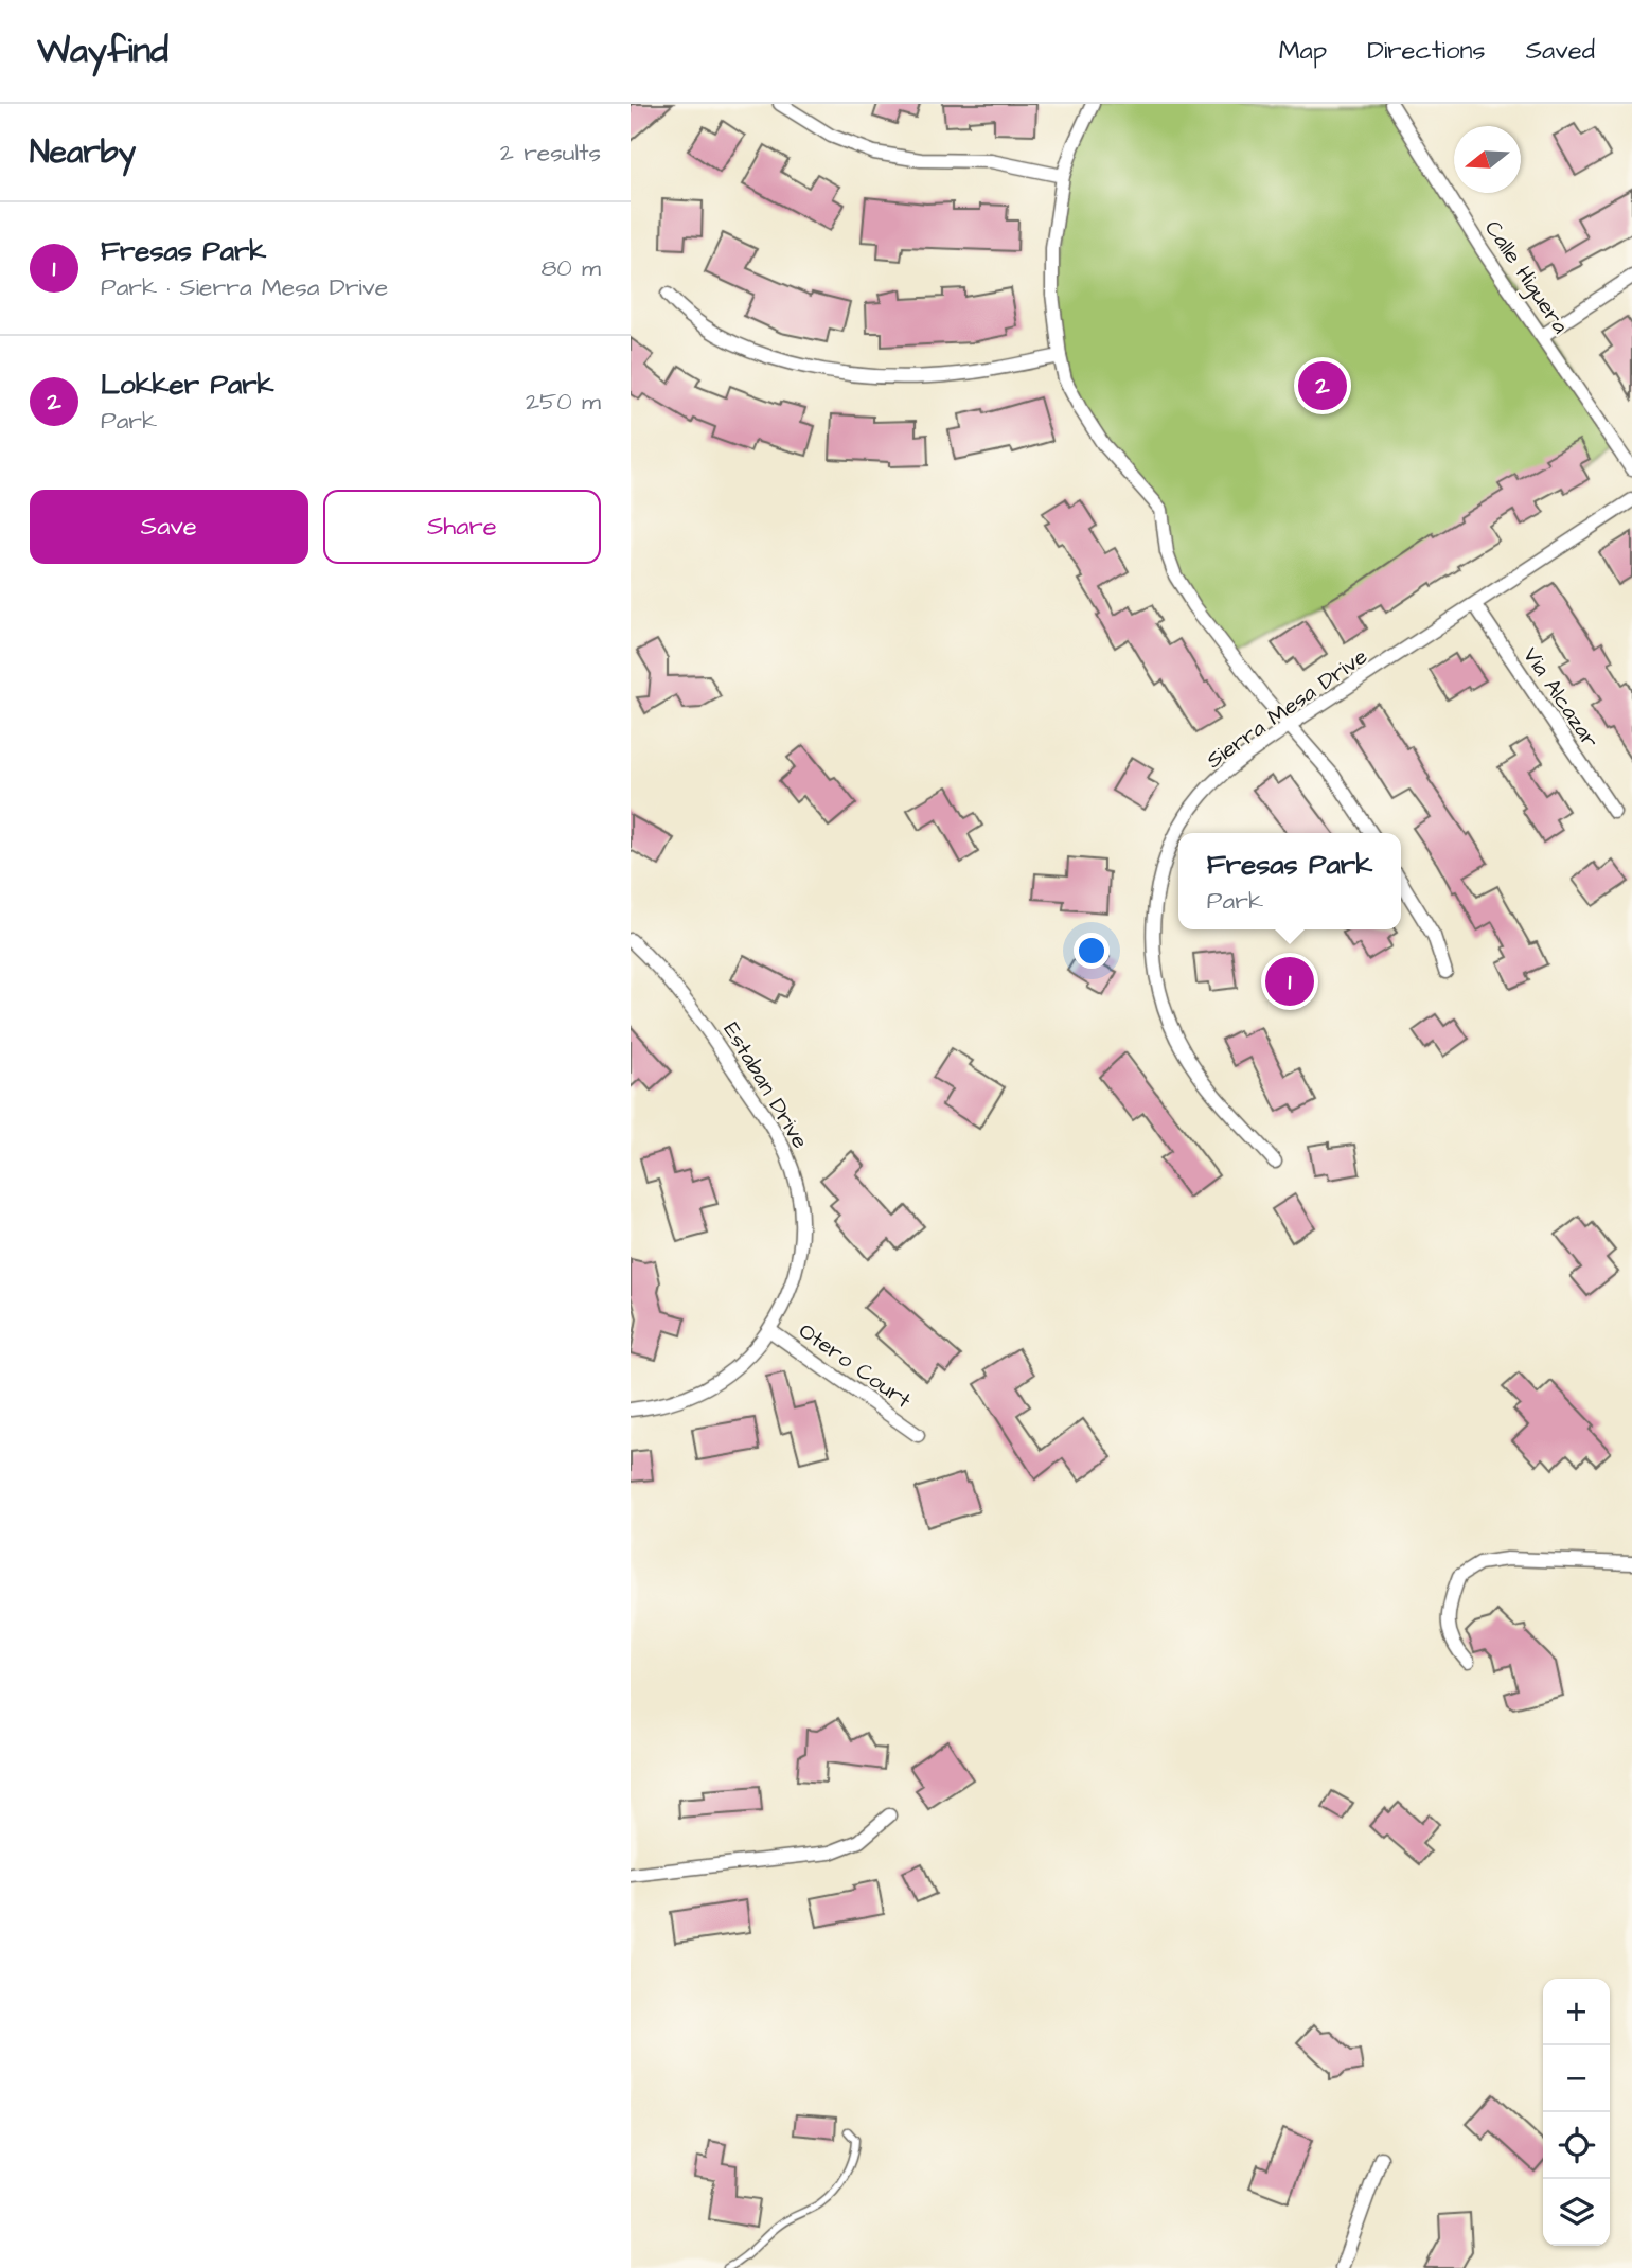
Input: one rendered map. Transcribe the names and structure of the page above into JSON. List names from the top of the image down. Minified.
{"streets":{"street":["Calle Higuera","Via Alcazar","Sierra Mesa Drive","Estaban Drive","Otero Court"]},"crossings":[["Via Alcazar","Sierra Mesa Drive"],["Estaban Drive","Otero Court"]],"north":"left","page":{"header":"Wayfind","nav":["Map","Directions","Saved"],"heading":["Nearby","2 results"],"list":[{"mark":"1","name":"Fresas Park","note":"Park · Sierra Mesa Drive","value":"80 m"},{"mark":"2","name":"Lokker Park","note":"Park","value":"250 m"}],"pins":["2","1"],"buttons":["Save","Share"],"popup":["Fresas Park","Park"],"map_buttons":["+","−"]}}
